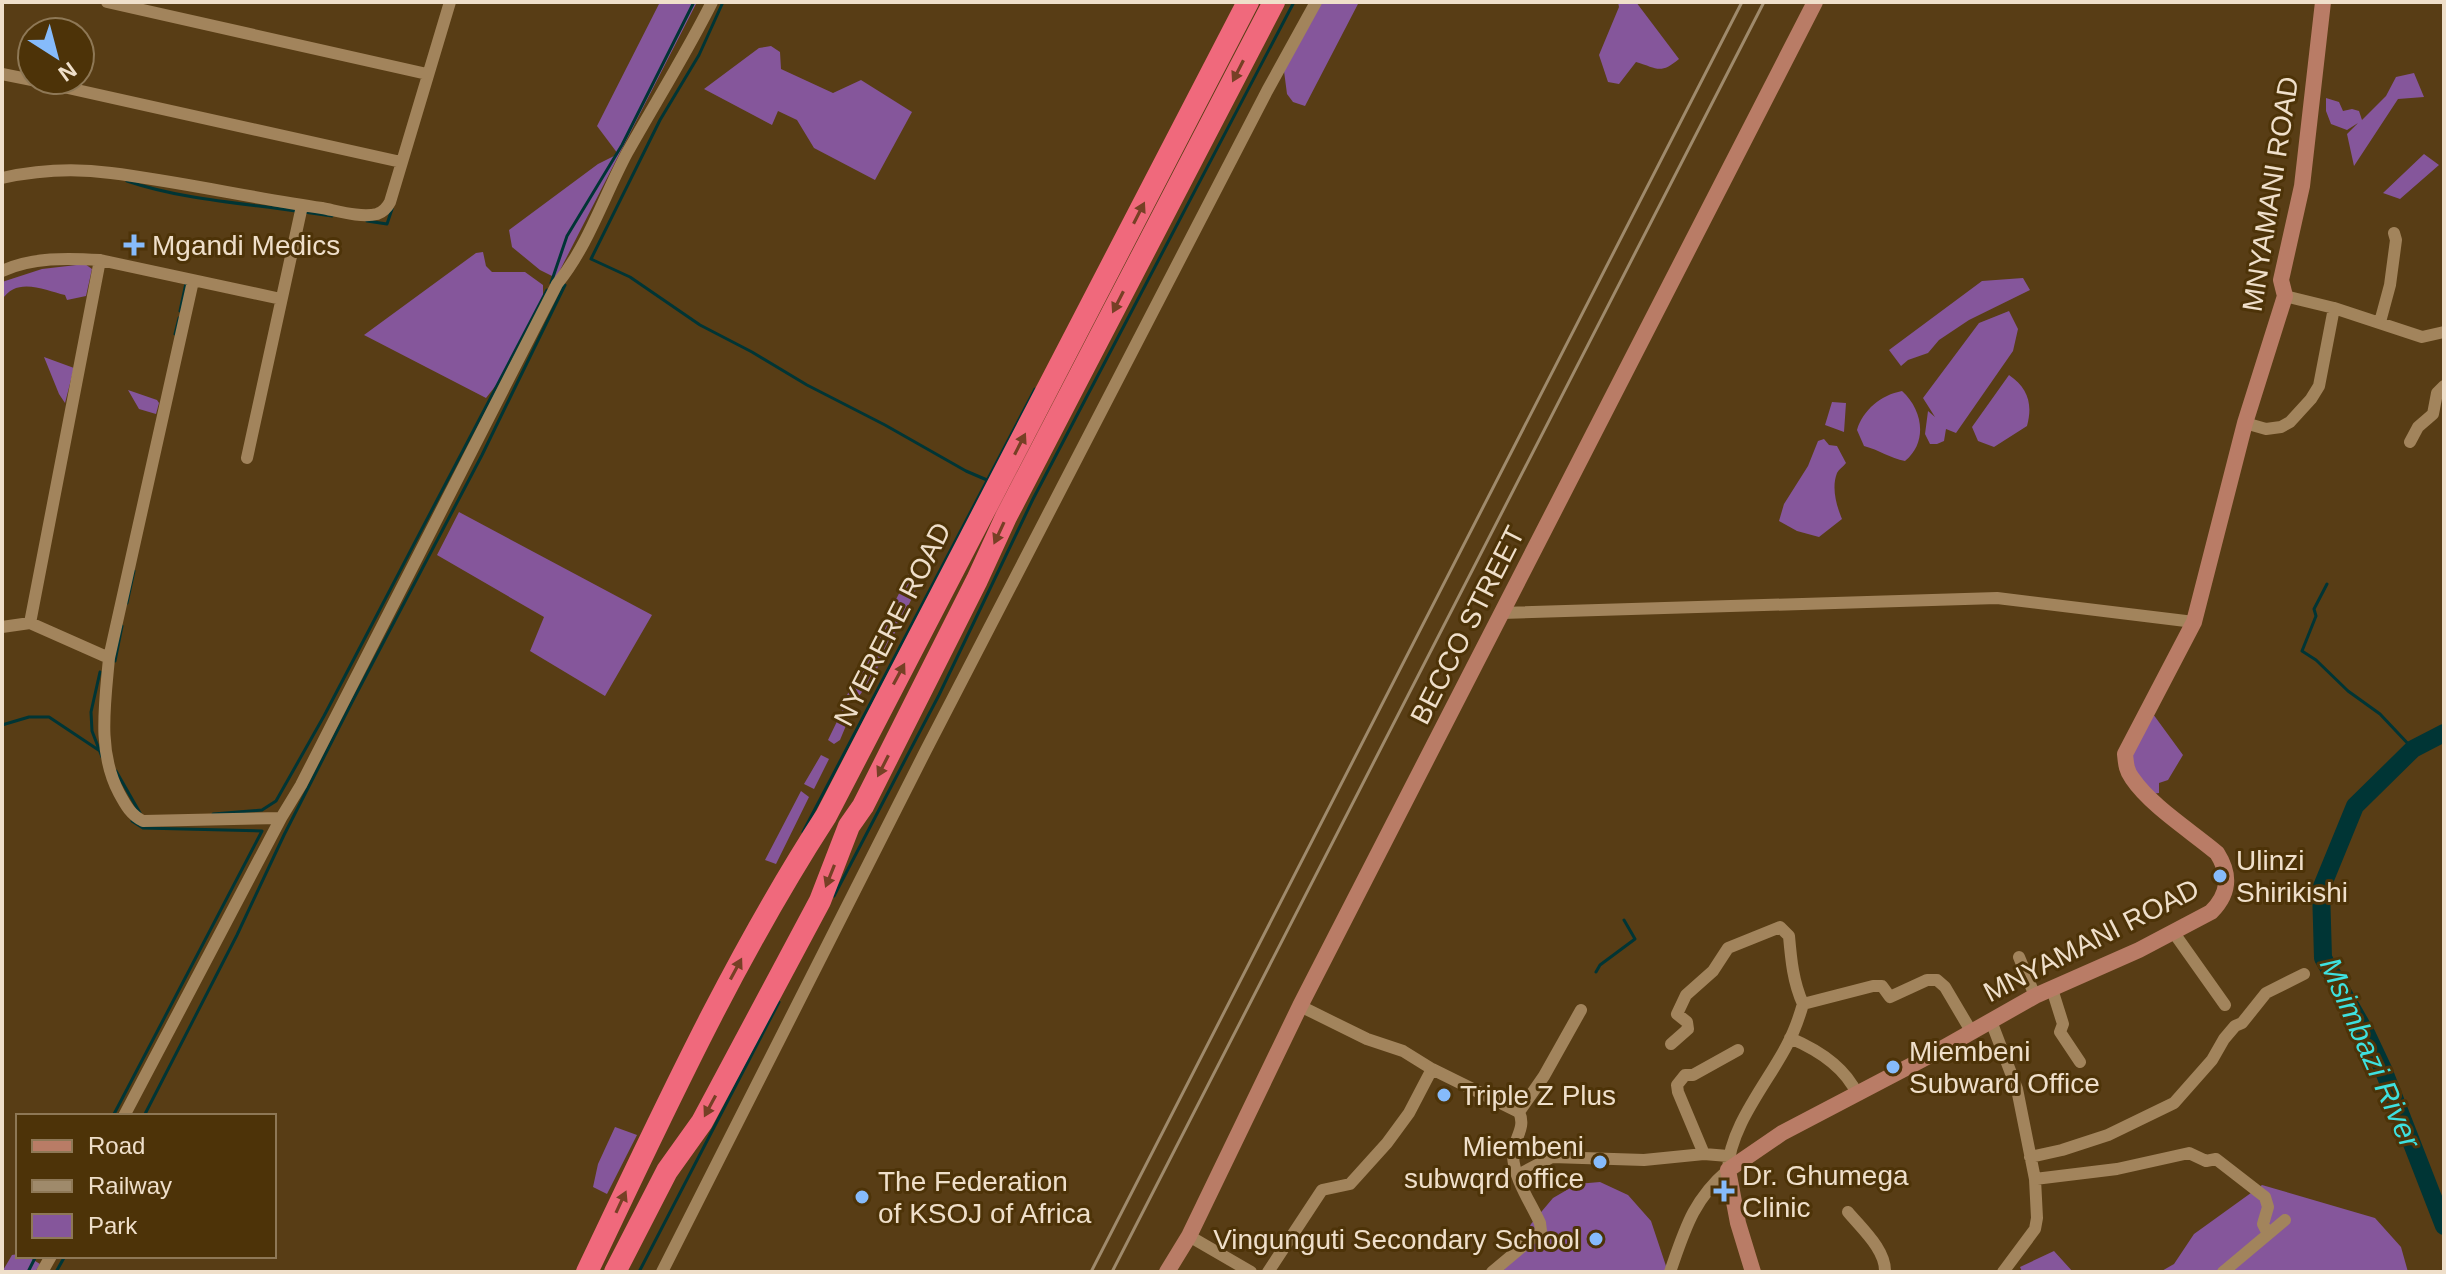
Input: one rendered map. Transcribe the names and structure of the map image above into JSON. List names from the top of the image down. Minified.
{"streets":{"highway":["NYERERE ROAD"],"street":["MNYAMANI ROAD","BECCO STREET"]},"water":["Msimbazi River"],"places":{"health":["Mgandi Medics","Dr. Ghumega Clinic"],"other":["Ulinzi Shirikishi","Miembeni Subward Office","Triple Z Plus","Miembeni subwqrd office","The Federation of KSOJ of Africa","Vingunguti Secondary School"]},"legend":["Road","Railway","Park"],"north":"bottom right"}
